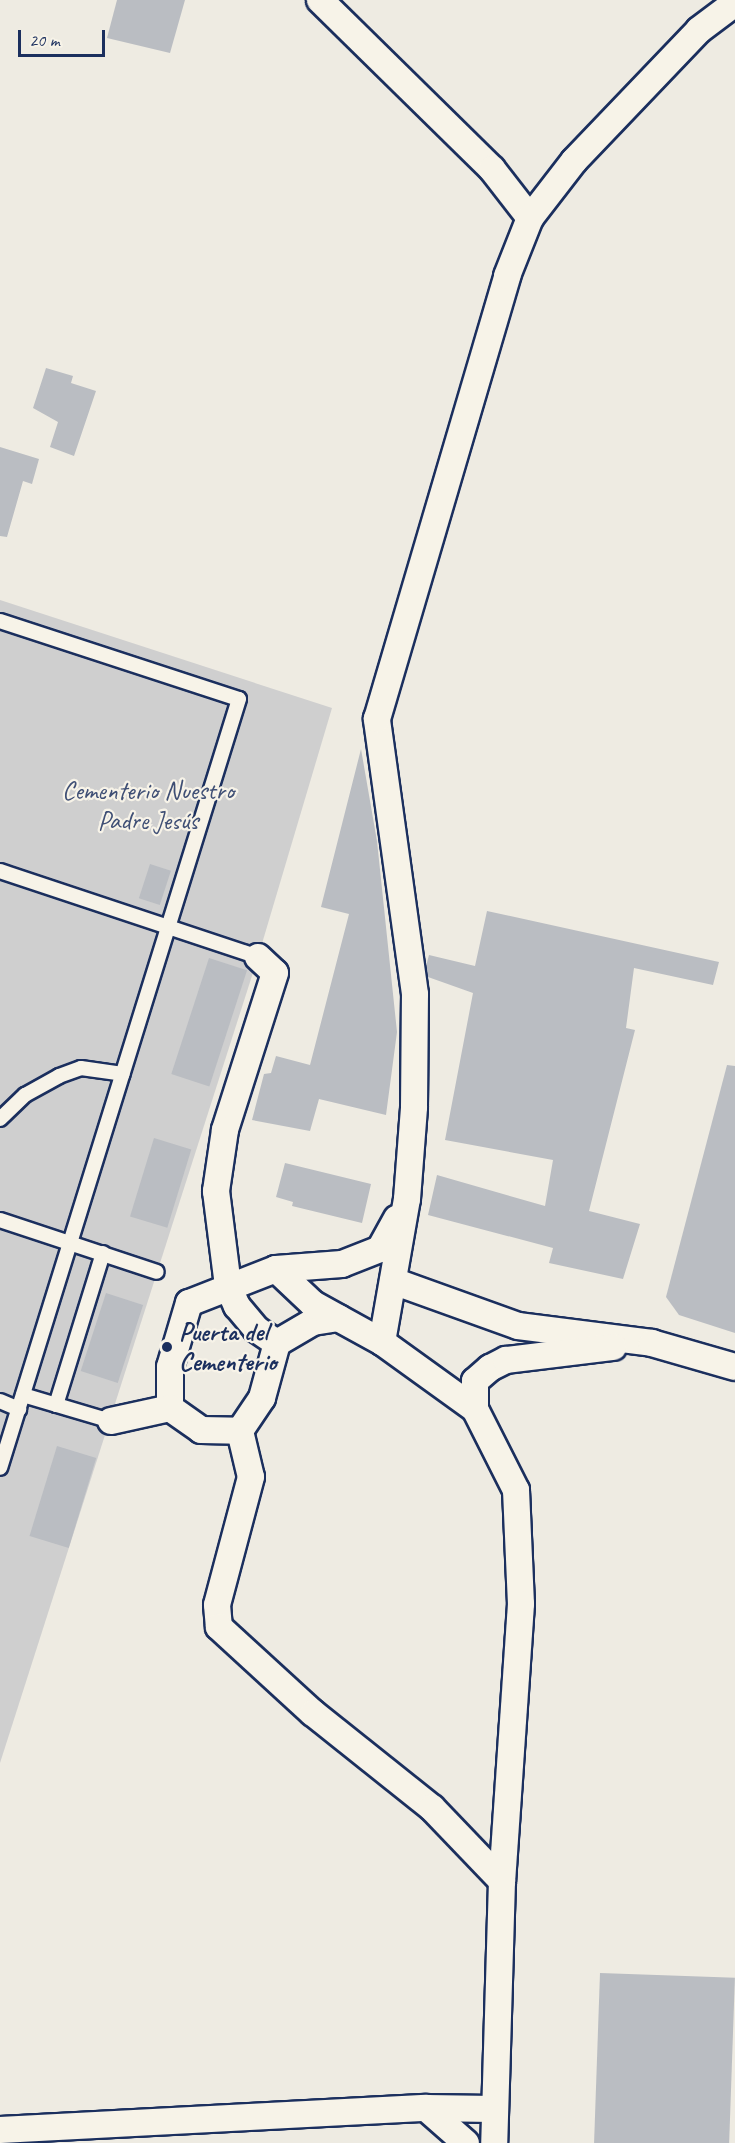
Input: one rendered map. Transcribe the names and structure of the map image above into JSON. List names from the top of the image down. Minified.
{"parks":["Cementerio Nuestro Padre Jesús"],"places":["Puerta del Cementerio"],"scale_bar":"20 m"}
